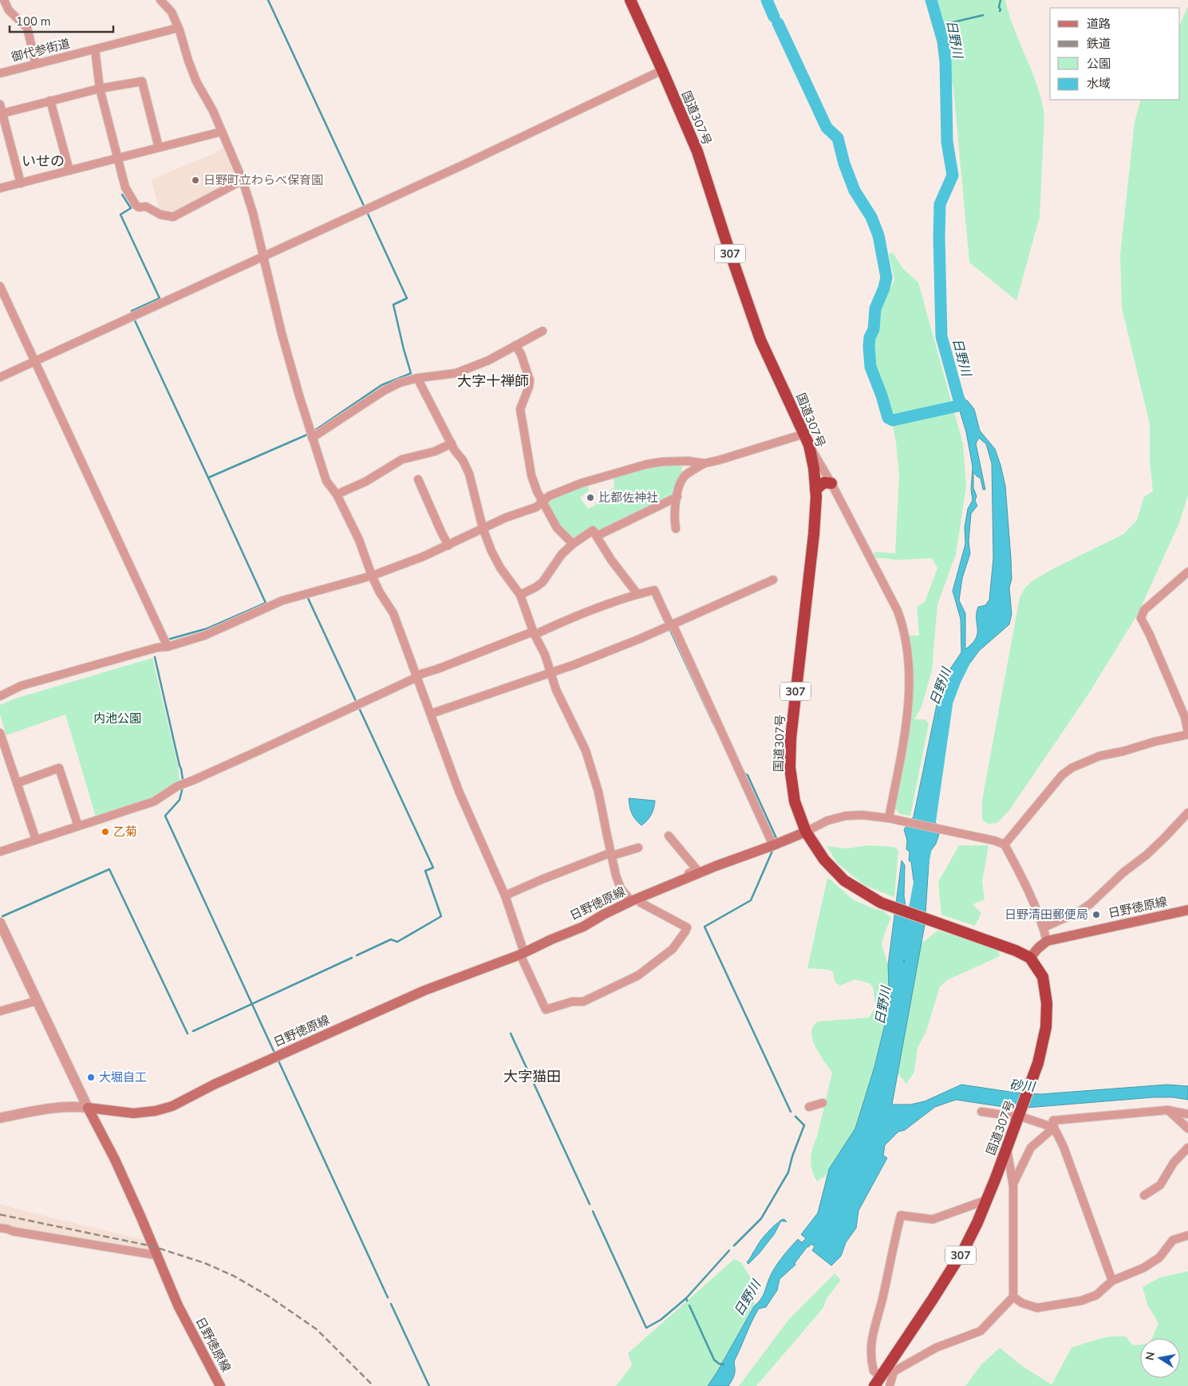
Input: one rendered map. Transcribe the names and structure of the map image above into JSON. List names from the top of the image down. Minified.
{"streets":{"highway":["国道307号","307"],"main road":["日野徳原線"],"street":["御代参街道"]},"crossings":[["国道307号","日野徳原線"]],"districts":["いせの","大字十禅師","大字猫田"],"water":["日野川","砂川"],"parks":["内池公園"],"places":["日野町立わらべ保育園","比都佐神社","乙菊","日野清田郵便局","大堀自工"],"legend":["道路","鉄道","公園","水域"],"scale_bar":"100 m","north":"left"}
